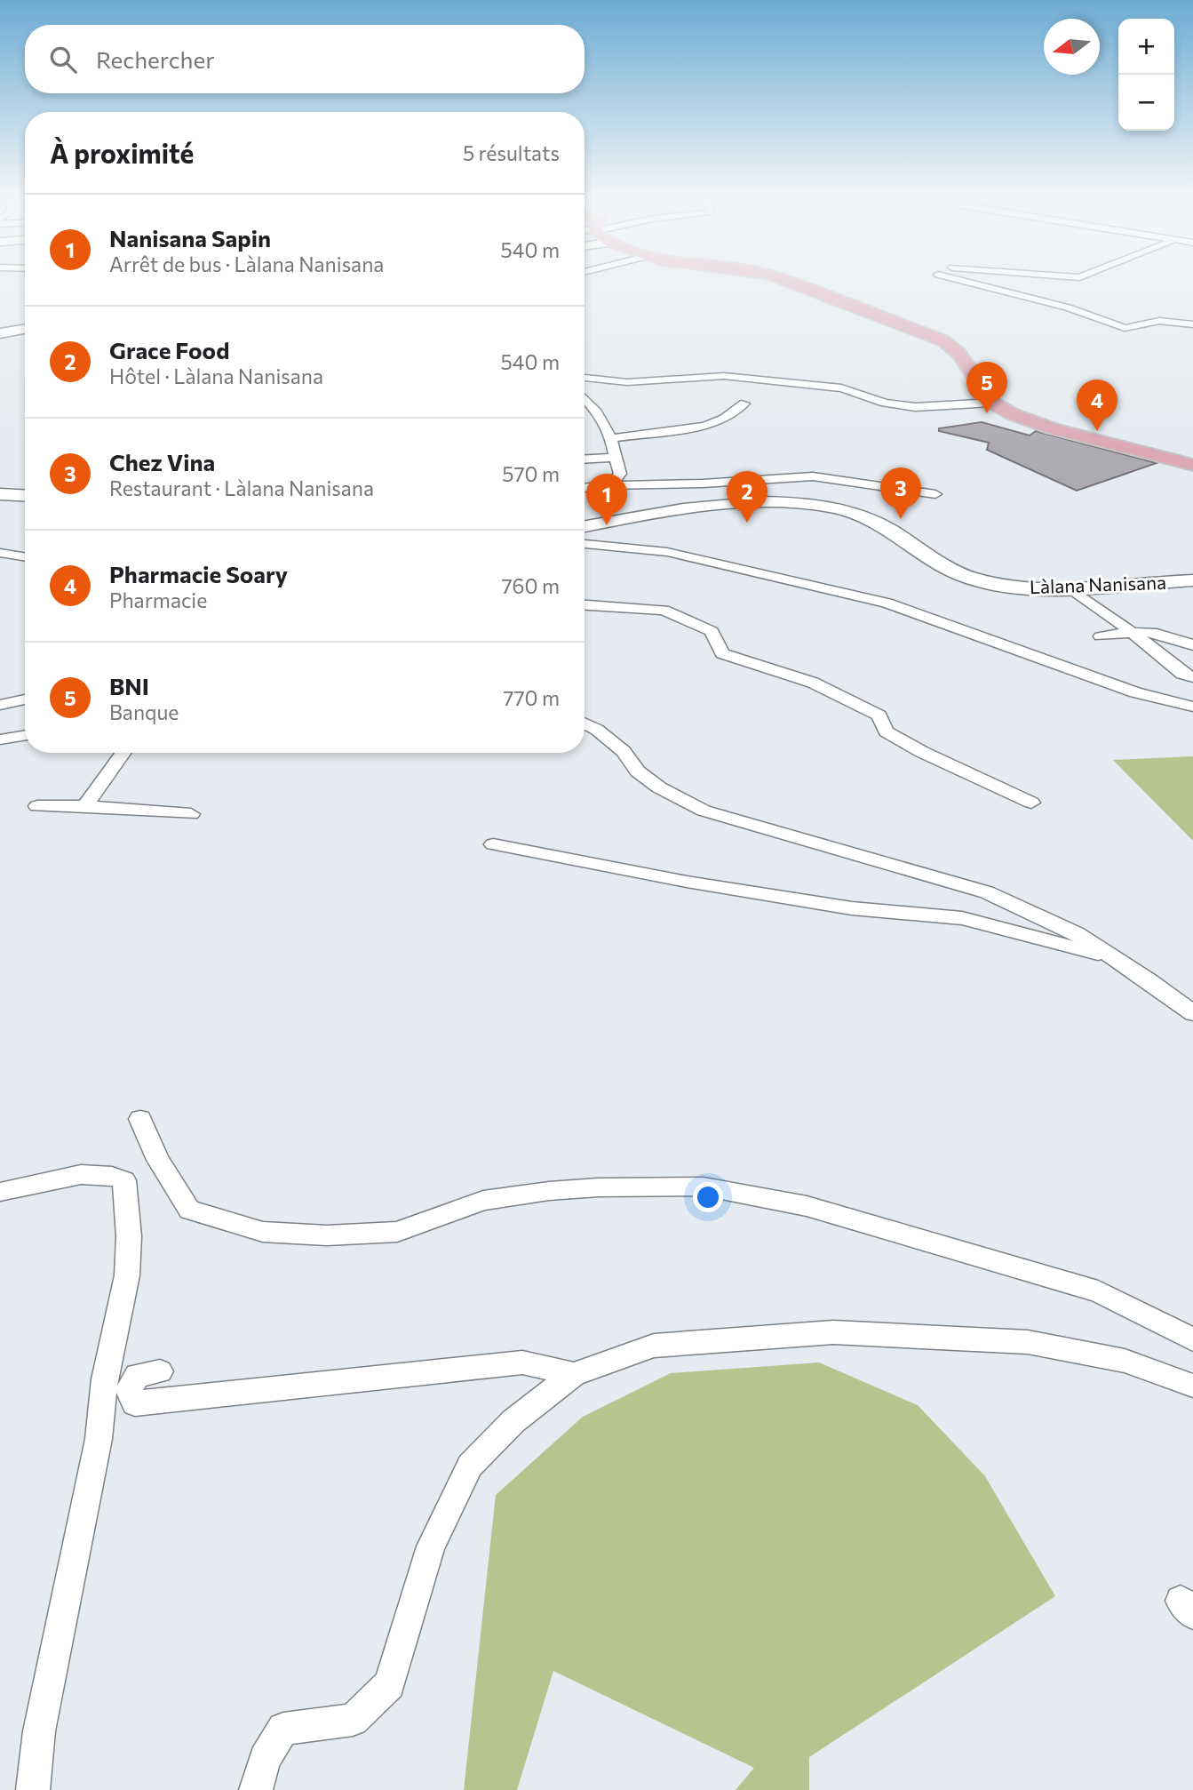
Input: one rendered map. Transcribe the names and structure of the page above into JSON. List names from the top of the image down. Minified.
{"streets":{"street":["Làlana Nanisana"]},"north":"left","page":{"map_buttons":["+","−"],"search":"Rechercher","heading":["À proximité","5 résultats"],"list":[{"mark":"1","name":"Nanisana Sapin","note":"Arrêt de bus · Làlana Nanisana","value":"540 m"},{"mark":"2","name":"Grace Food","note":"Hôtel · Làlana Nanisana","value":"540 m"},{"mark":"3","name":"Chez Vina","note":"Restaurant · Làlana Nanisana","value":"570 m"},{"mark":"4","name":"Pharmacie Soary","note":"Pharmacie","value":"760 m"},{"mark":"5","name":"BNI","note":"Banque","value":"770 m"}],"pins":["5","4","3","2","1"]}}
